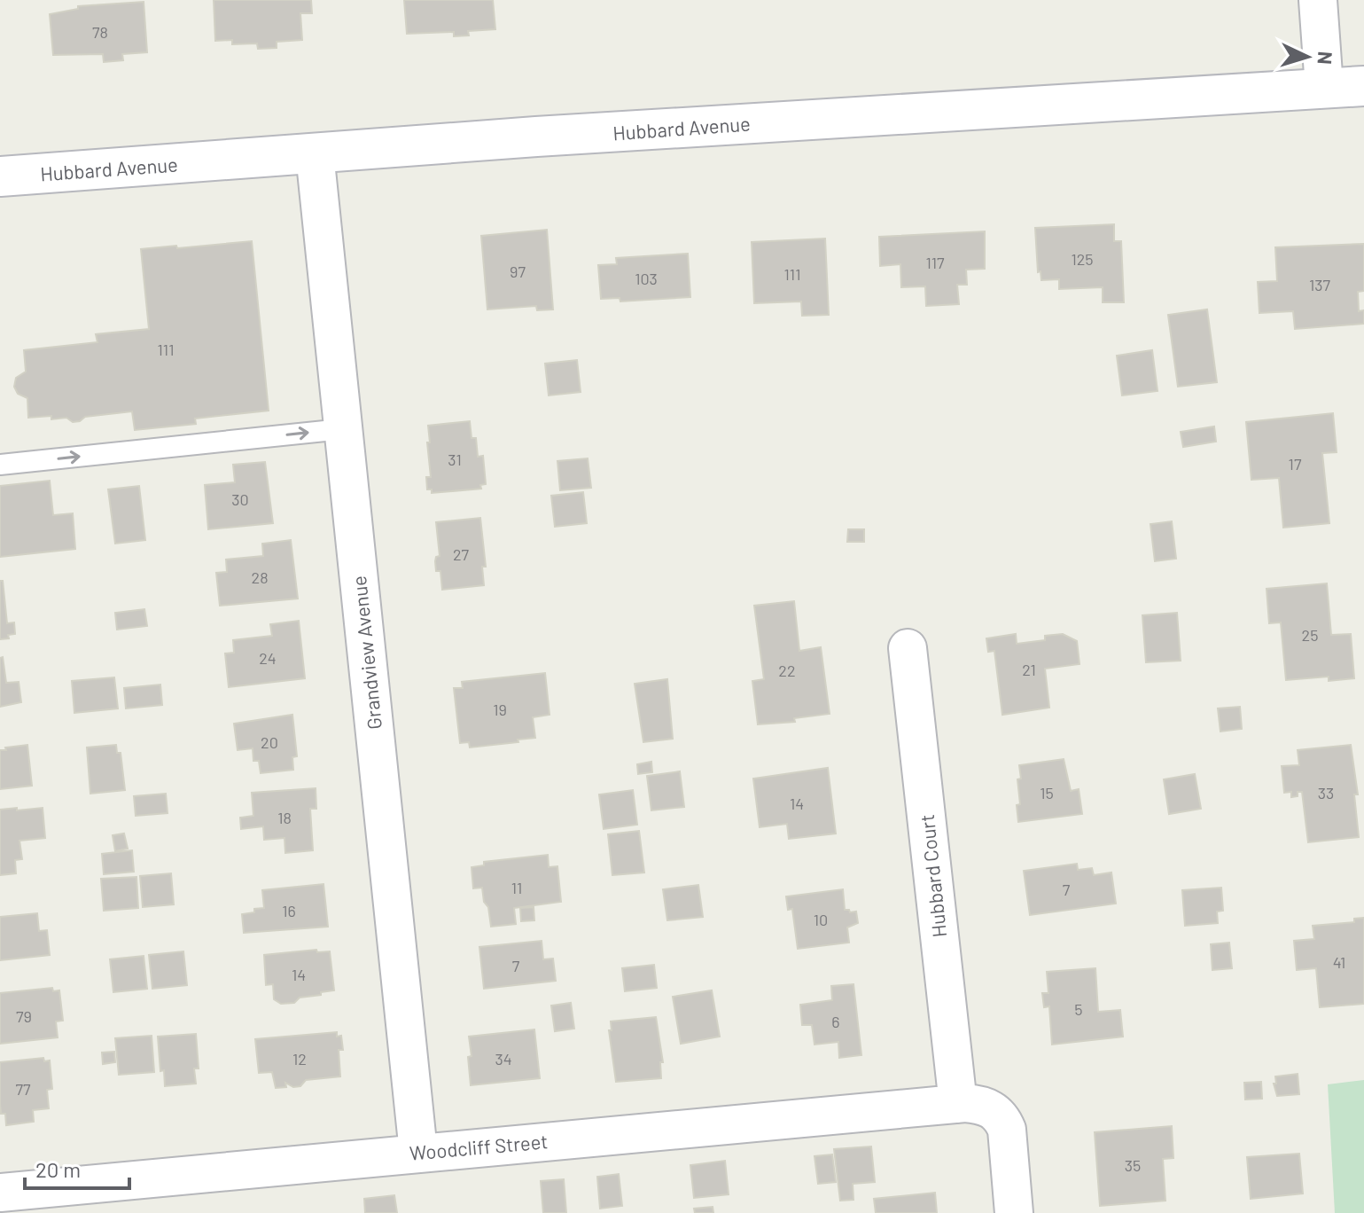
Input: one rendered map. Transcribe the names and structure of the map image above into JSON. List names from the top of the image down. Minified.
{"streets":{"street":["Hubbard Avenue","Grandview Avenue","Hubbard Court","Woodcliff Street"]},"crossings":[["Hubbard Avenue","Grandview Avenue"],["Grandview Avenue","Woodcliff Street"],["Hubbard Court","Woodcliff Street"]],"house_numbers":["78","125","117","97","111","103","137","111","31","17","30","27","28","25","24","21","22","19","20","15","33","14","18","11","7","16","10","41","7","14","5","79","6","12","34","77","35"],"scale_bar":"20 m","north":"right"}
